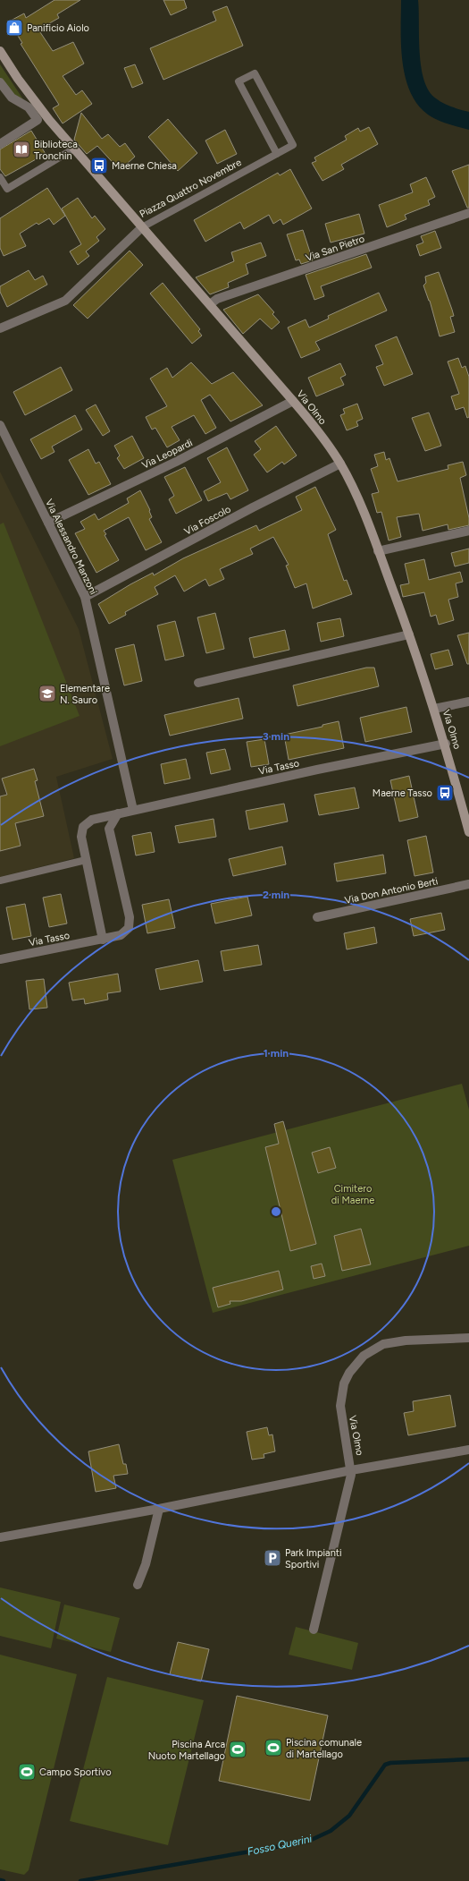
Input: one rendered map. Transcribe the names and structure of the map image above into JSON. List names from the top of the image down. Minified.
{"streets":{"street":["Piazza Quattro Novembre","Via San Pietro","Via Olmo","Via Leopardi","Via Foscolo","Via Alessandro Manzoni","Via Tasso","Via Don Antonio Berti"]},"crossings":[["Piazza Quattro Novembre","Via Olmo"],["Via San Pietro","Via Olmo"],["Via Olmo","Via Leopardi"],["Via Olmo","Via Foscolo"],["Via Olmo","Via Tasso"],["Via Leopardi","Via Alessandro Manzoni"],["Via Foscolo","Via Alessandro Manzoni"],["Via Alessandro Manzoni","Via Tasso"]],"water":["Fosso Querini"],"parks":["Cimitero di Maerne"],"places":{"shop":["Panificio Aiolo"],"library":["Biblioteca Tronchin"],"bus stop":["Maerne Chiesa","Maerne Tasso"],"school or university":["Elementare N. Sauro"],"parking":["Park Impianti Sportivi"],"sports":["Piscina comunale di Martellago","Piscina Arca Nuoto Martellago","Campo Sportivo"]},"rings":["3 min","2 min","1 min"]}
